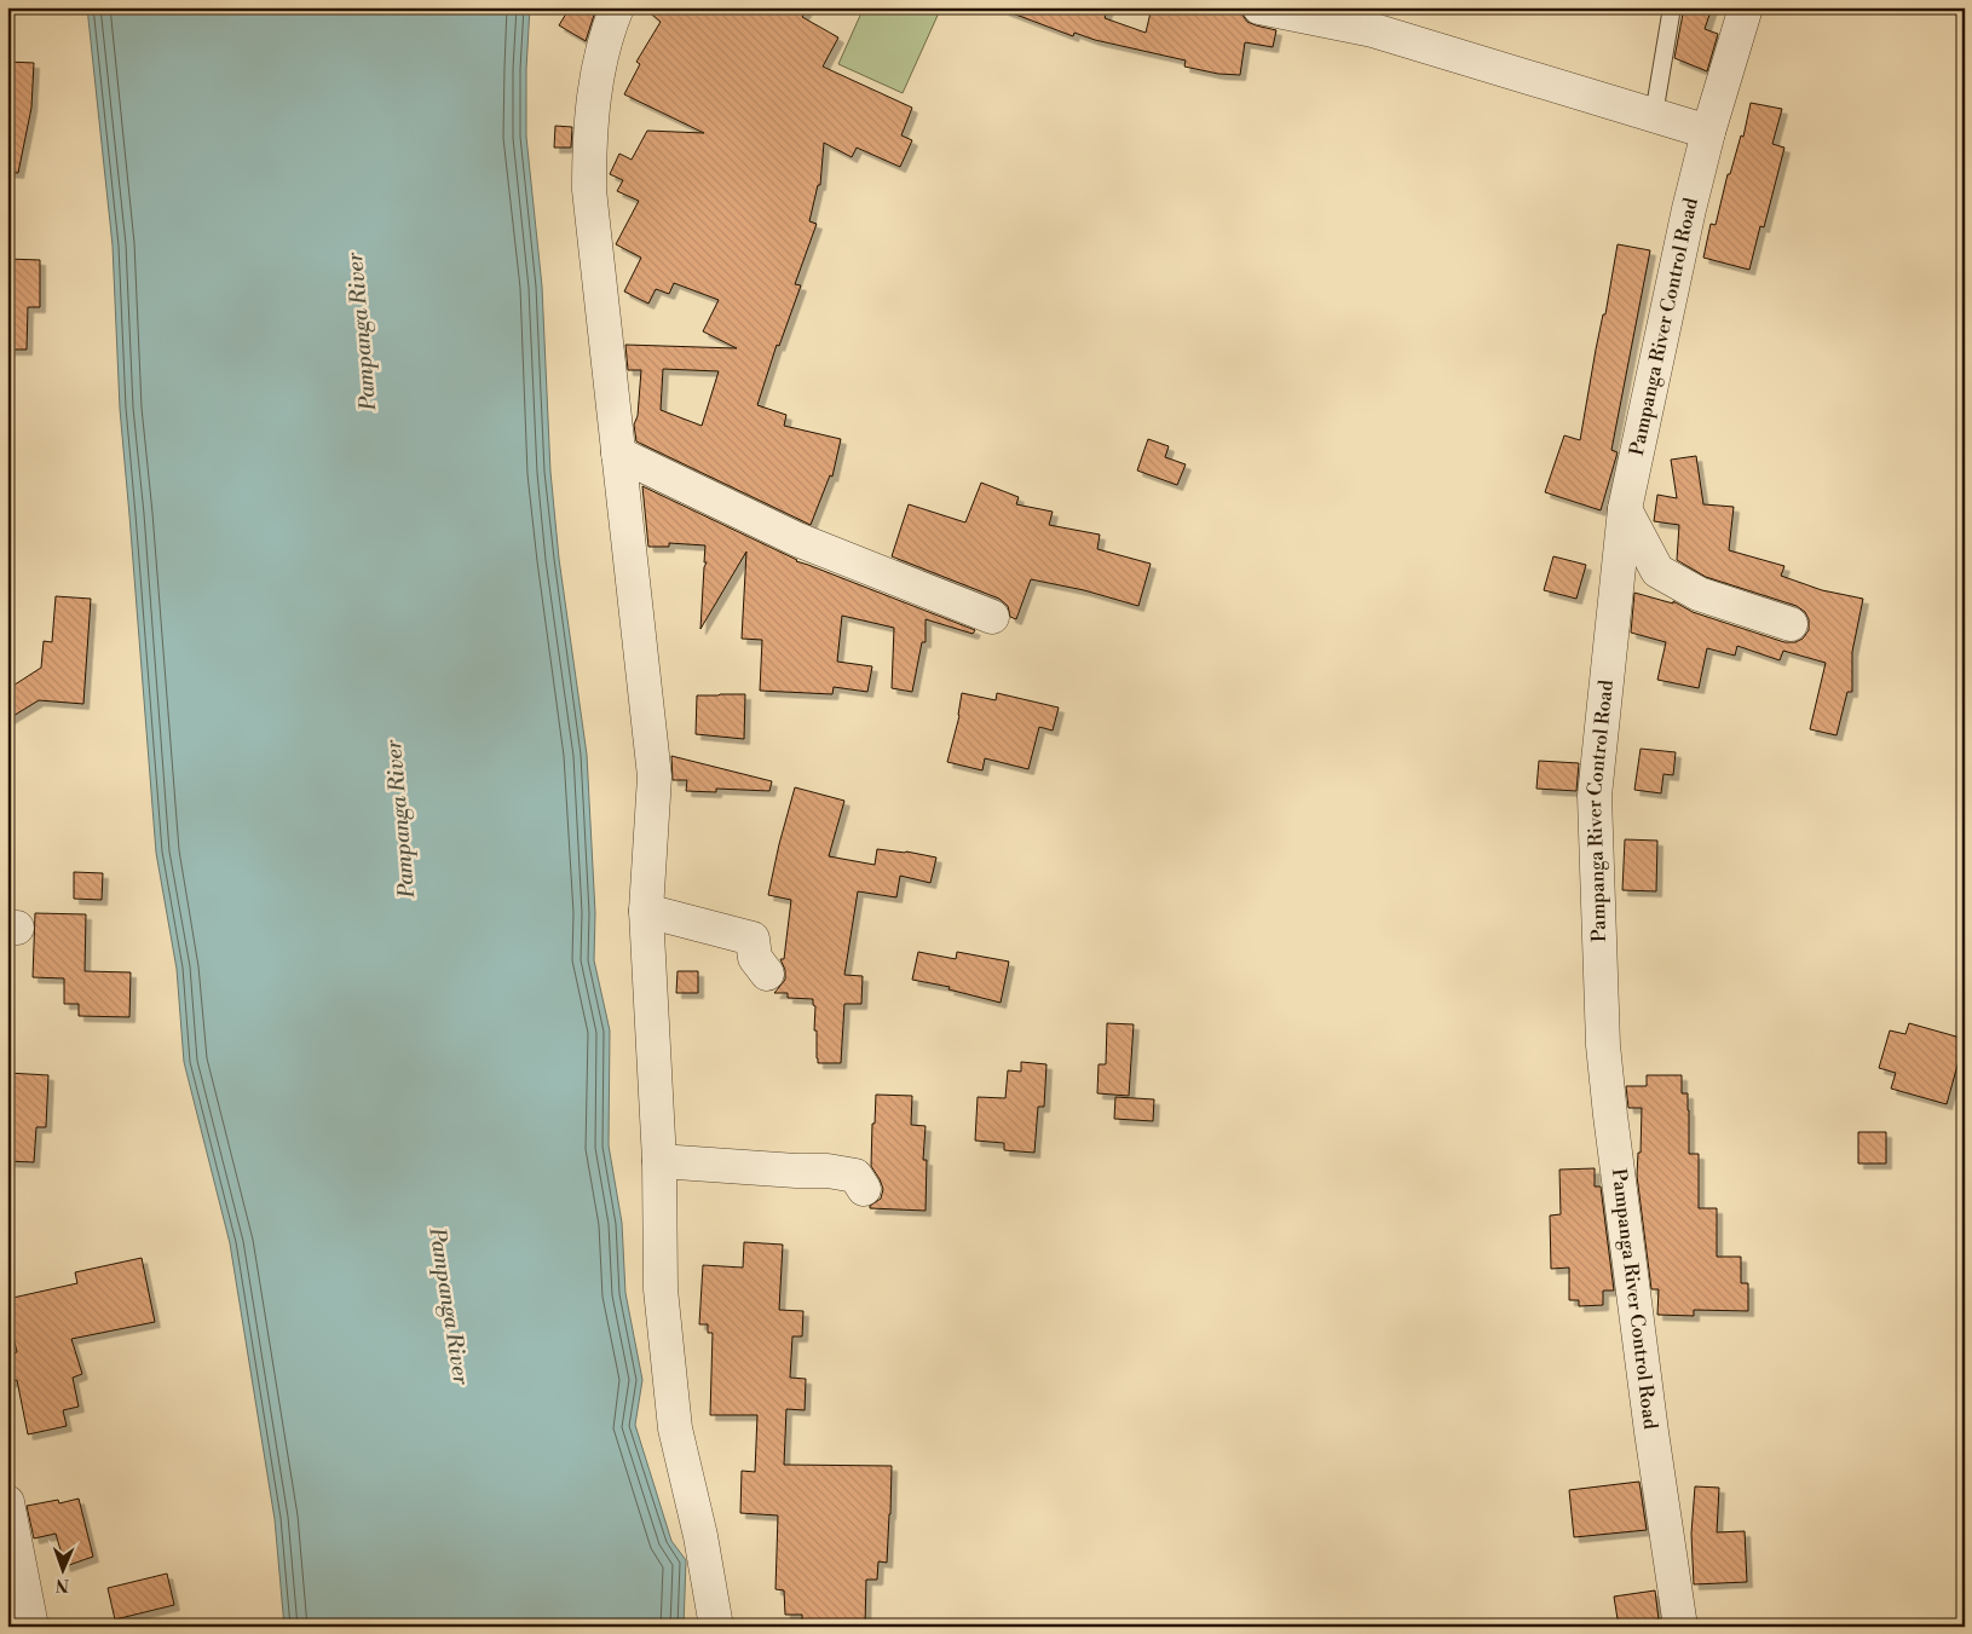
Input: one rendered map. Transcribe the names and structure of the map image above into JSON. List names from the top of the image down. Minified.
{"streets":{"street":["Pampanga River Control Road"]},"water":["Pampanga River"],"north":"bottom"}
